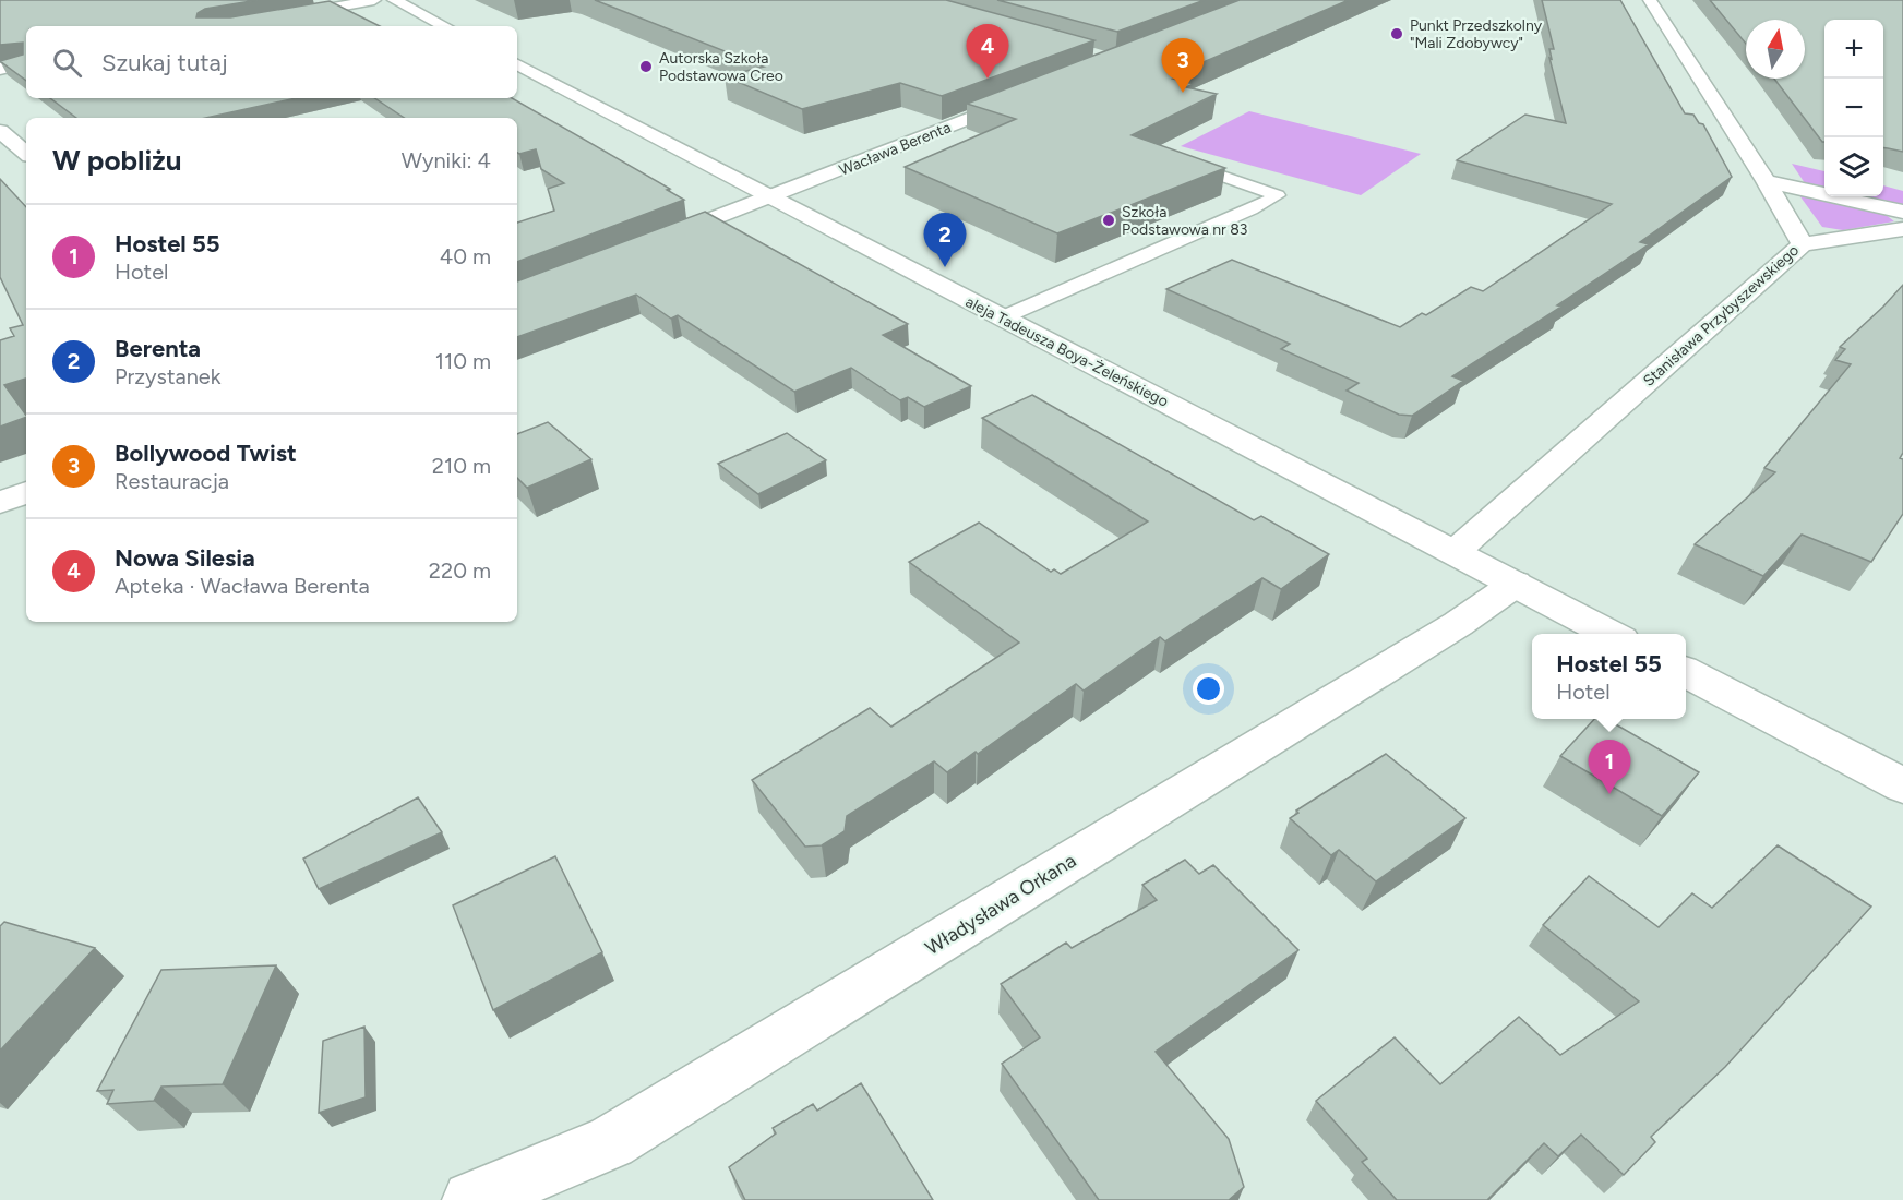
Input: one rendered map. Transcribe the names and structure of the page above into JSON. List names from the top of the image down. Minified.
{"streets":{"street":["Wacława Berenta","Stanisława Przybyszewskiego","aleja Tadeusza Boya-Żeleńskiego","Władysława Orkana"]},"crossings":[["Wacława Berenta","aleja Tadeusza Boya-Żeleńskiego"],["Stanisława Przybyszewskiego","aleja Tadeusza Boya-Żeleńskiego"],["aleja Tadeusza Boya-Żeleńskiego","Władysława Orkana"]],"places":["Punkt Przedszkolny \"Mali Zdobywcy\"","Autorska Szkoła Podstawowa Creo","Szkoła Podstawowa nr 83"],"north":"top","page":{"map_buttons":["+","−"],"pins":["4","3","2","1"],"search":"Szukaj tutaj","heading":["W pobliżu","Wyniki: 4"],"list":[{"mark":"1","name":"Hostel 55","note":"Hotel","value":"40 m"},{"mark":"2","name":"Berenta","note":"Przystanek","value":"110 m"},{"mark":"3","name":"Bollywood Twist","note":"Restauracja","value":"210 m"},{"mark":"4","name":"Nowa Silesia","note":"Apteka · Wacława Berenta","value":"220 m"}],"popup":["Hostel 55","Hotel"]}}
